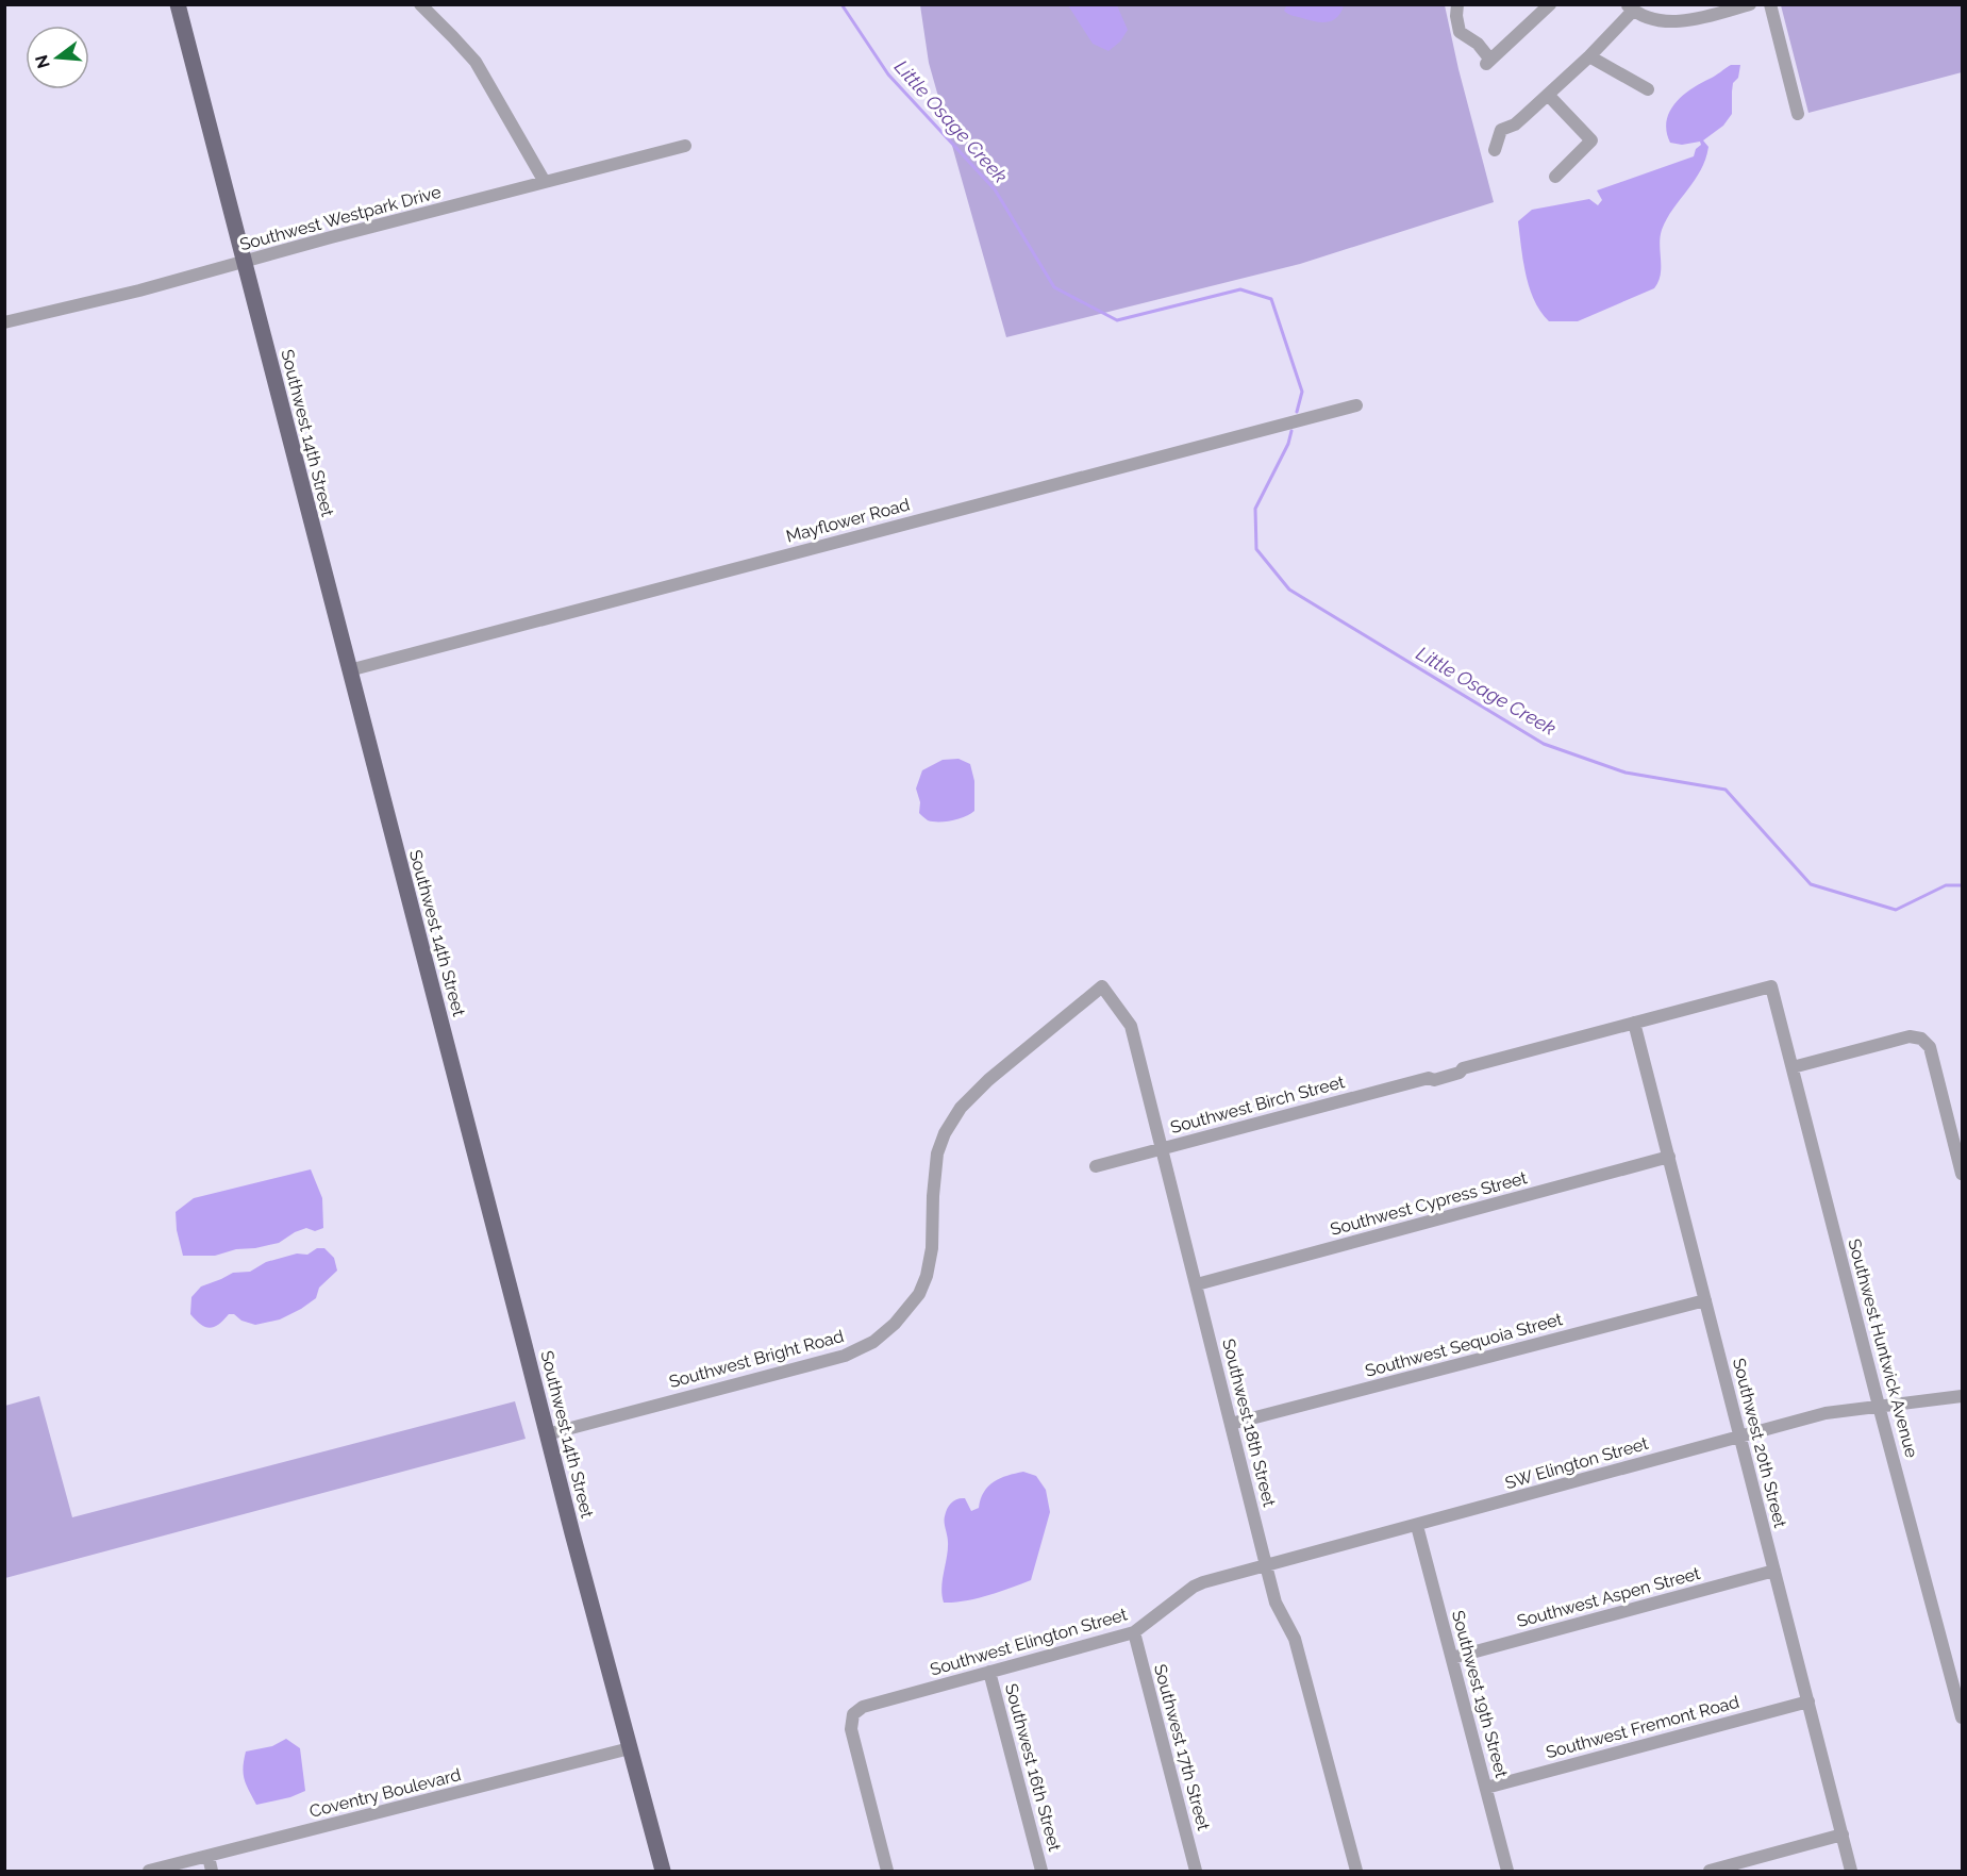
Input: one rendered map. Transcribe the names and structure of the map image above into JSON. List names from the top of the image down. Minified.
{"streets":{"main road":["Southwest 14th Street"],"street":["Southwest Westpark Drive","Mayflower Road","Southwest Birch Street","Southwest Cypress Street","Southwest Sequoia Street","Southwest Huntwick Avenue","Southwest Bright Road","Southwest 18th Street","Southwest 20th Street","SW Elington Street","Southwest Aspen Street","Southwest Elington Street","Southwest 19th Street","Southwest Fremont Road","Southwest 17th Street","Southwest 16th Street","Coventry Boulevard"]},"crossings":[["Southwest Westpark Drive","Southwest 14th Street"],["Southwest 14th Street","Mayflower Road"],["Southwest 14th Street","Southwest Bright Road"],["Southwest 14th Street","Coventry Boulevard"],["Southwest Birch Street","Southwest Huntwick Avenue"],["Southwest Birch Street","Southwest 18th Street"],["Southwest Birch Street","Southwest 20th Street"],["Southwest Cypress Street","Southwest 18th Street"],["Southwest Cypress Street","Southwest 20th Street"],["Southwest Sequoia Street","Southwest 18th Street"],["Southwest Sequoia Street","Southwest 20th Street"],["Southwest Huntwick Avenue","SW Elington Street"],["Southwest Bright Road","Southwest 18th Street"],["Southwest 18th Street","SW Elington Street"],["Southwest 20th Street","SW Elington Street"],["Southwest 20th Street","Southwest Aspen Street"],["Southwest 20th Street","Southwest Fremont Road"],["SW Elington Street","Southwest Elington Street"],["SW Elington Street","Southwest 19th Street"],["Southwest Aspen Street","Southwest 19th Street"],["Southwest Elington Street","Southwest 17th Street"],["Southwest Elington Street","Southwest 16th Street"],["Southwest 19th Street","Southwest Fremont Road"]],"water":["Little Osage Creek"],"north":"left"}
